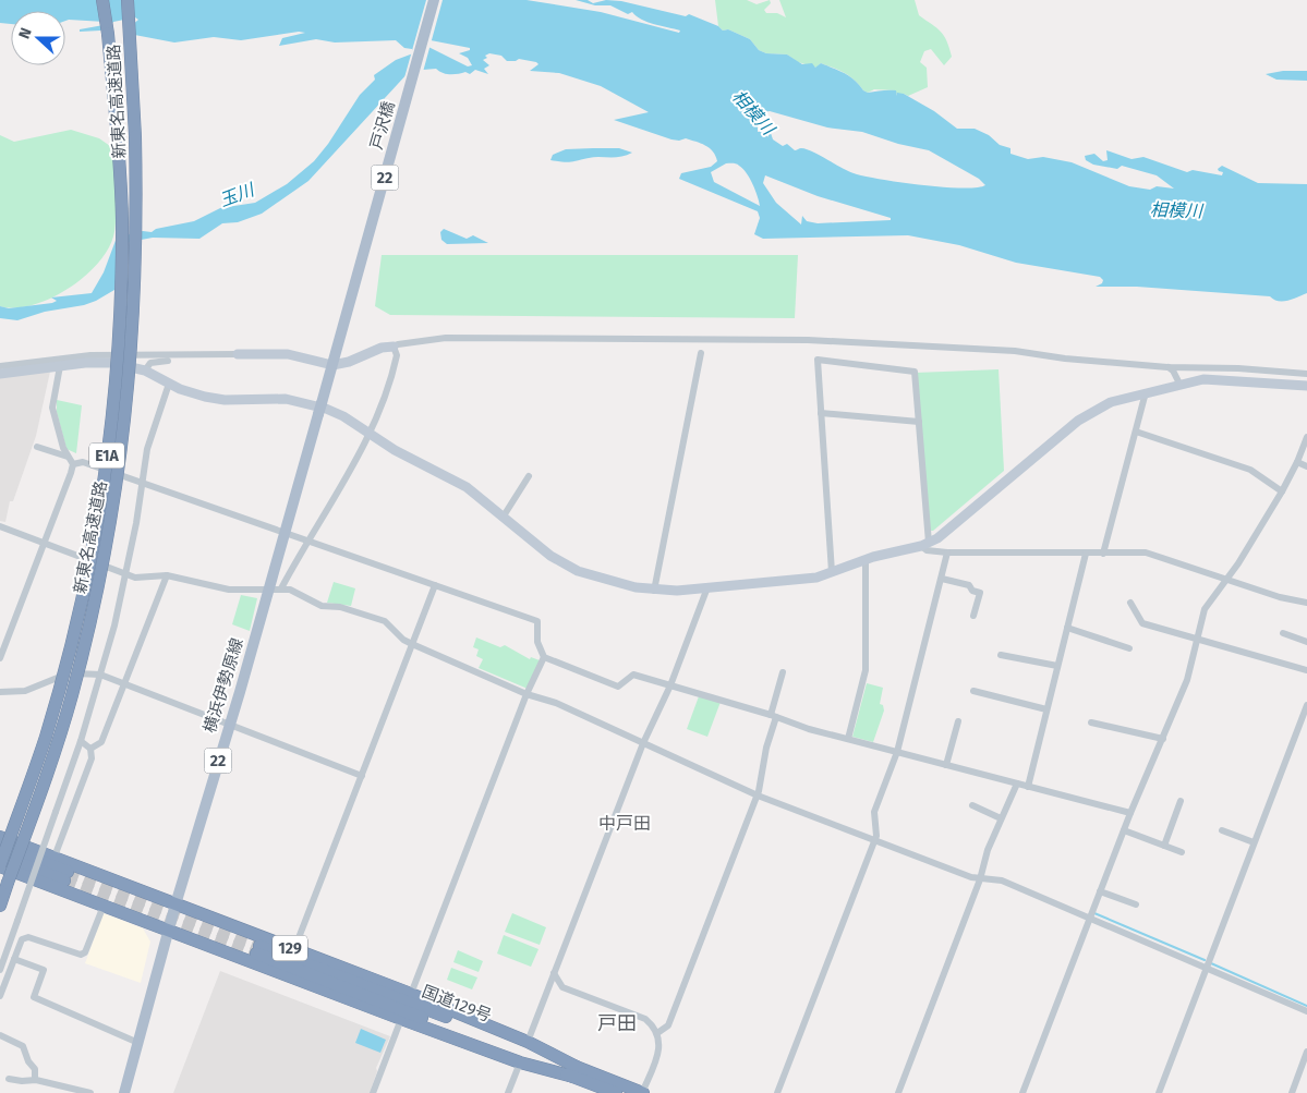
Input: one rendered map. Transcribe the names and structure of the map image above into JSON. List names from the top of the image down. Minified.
{"streets":{"highway":["新東名高速道路","E1A","129","国道129号"],"main road":["戸沢橋","22","横浜伊勢原線"]},"crossings":[["新東名高速道路","129"],["戸沢橋","横浜伊勢原線"],["横浜伊勢原線","129"],["129","国道129号"]],"districts":["中戸田","戸田"],"water":["相模川","玉川"],"north":"left"}
